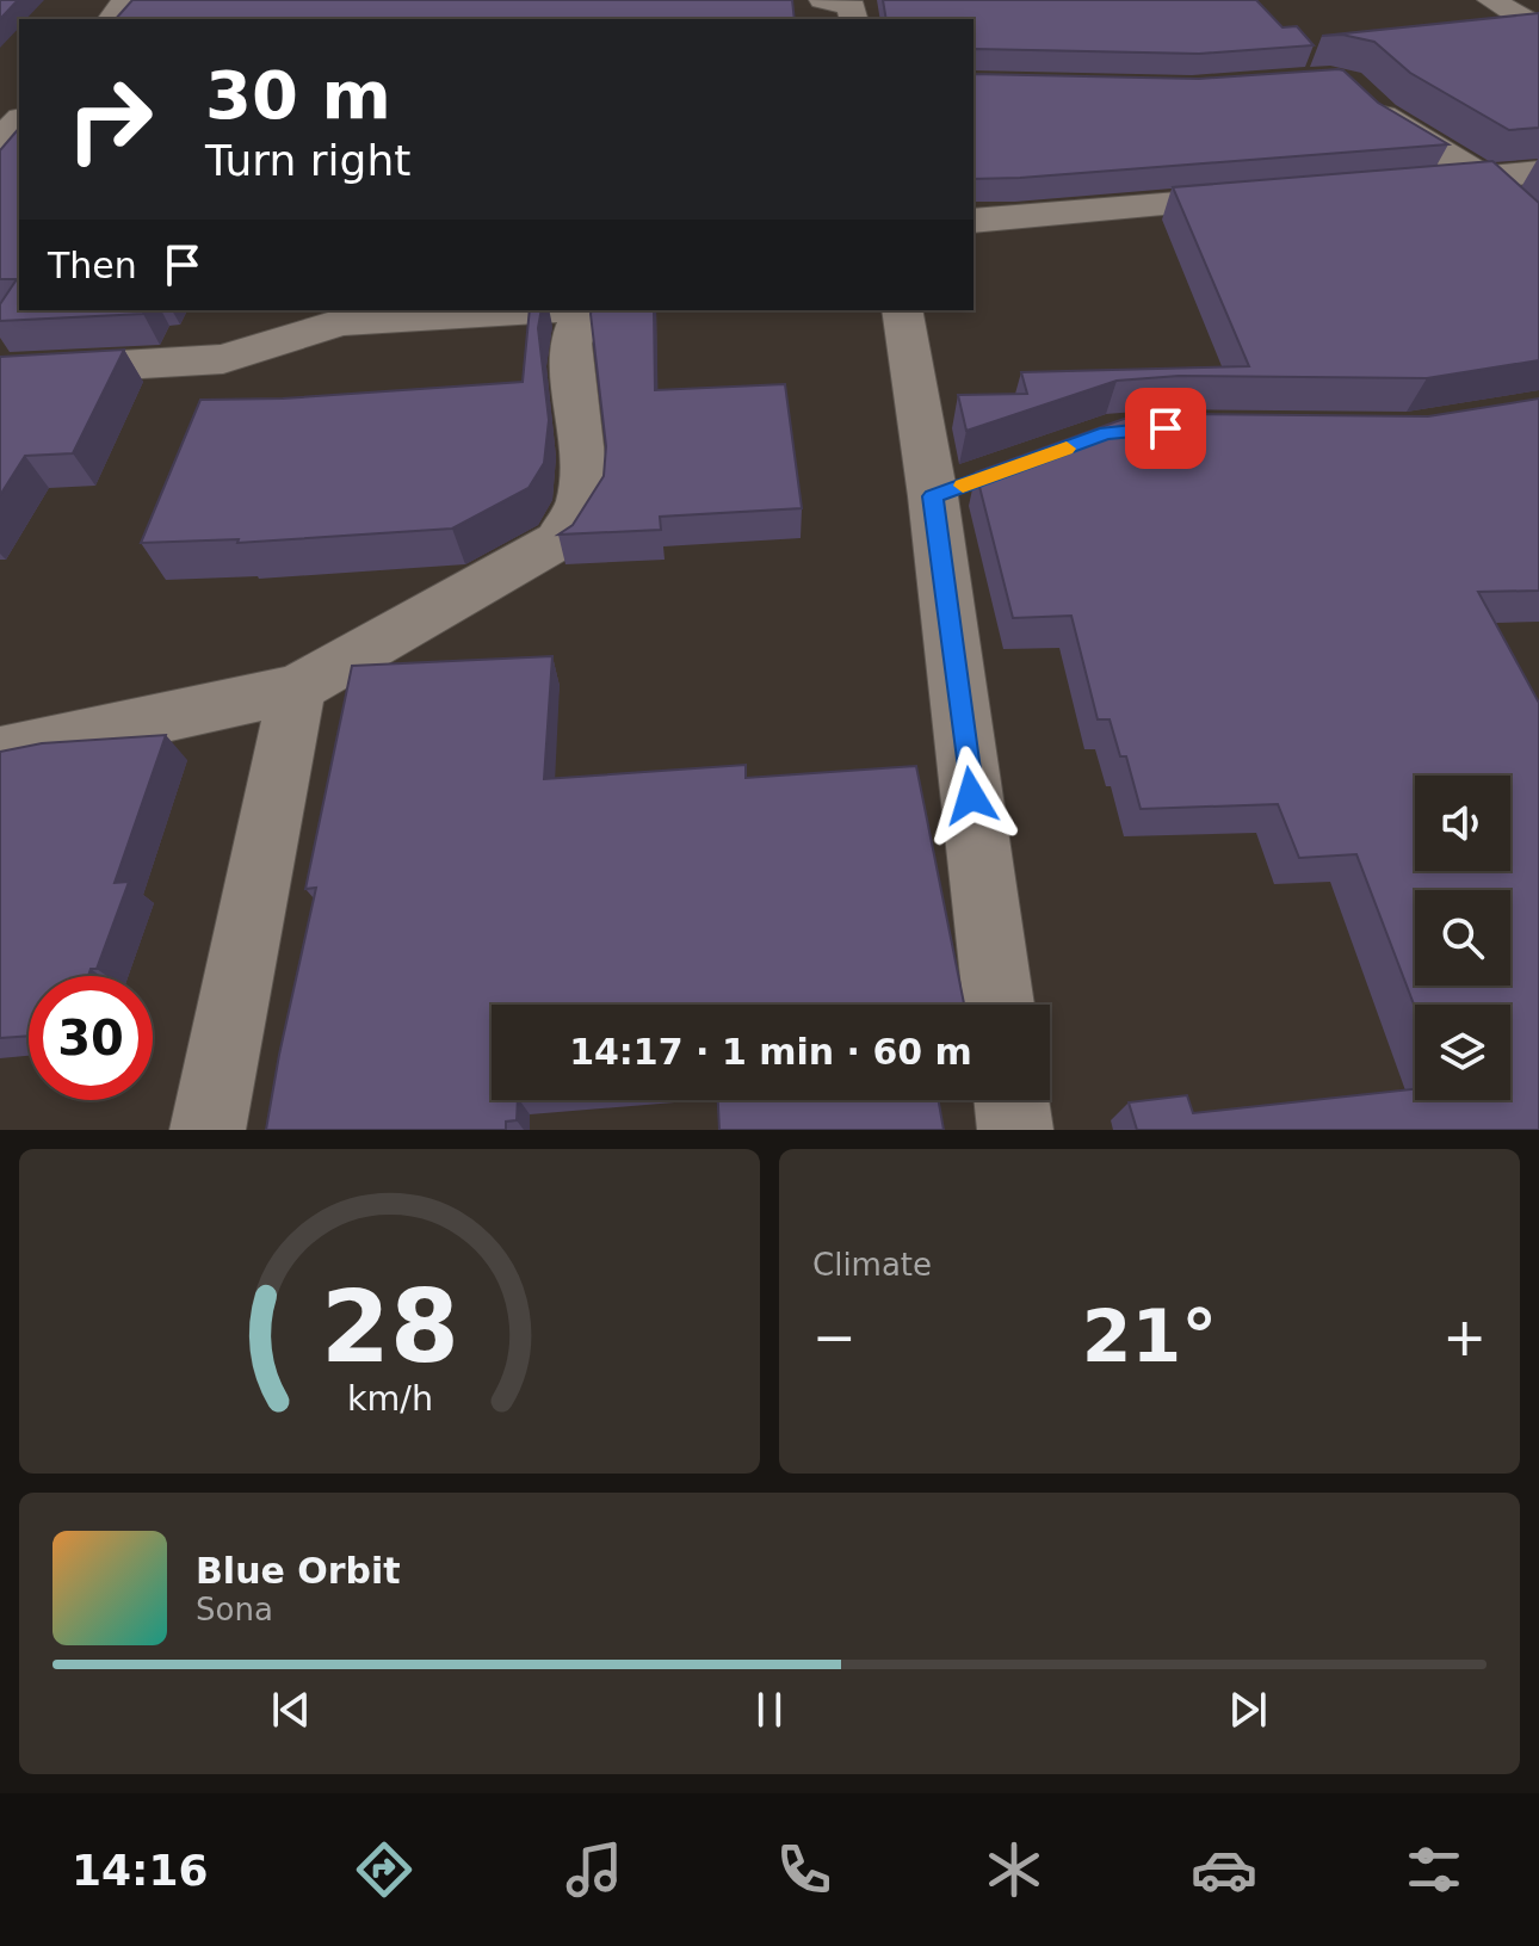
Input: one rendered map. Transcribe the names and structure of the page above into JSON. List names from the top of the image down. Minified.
{"page":{"turn":["30 m","Turn right"],"then":"Then","limit":"30","trip":"14:17 · 1 min · 60 m","tile":"Climate","heat":["−","21°","+"],"song":["Blue Orbit","Sona"],"tabs":"14:16","gauge":["28","km/h"]}}
